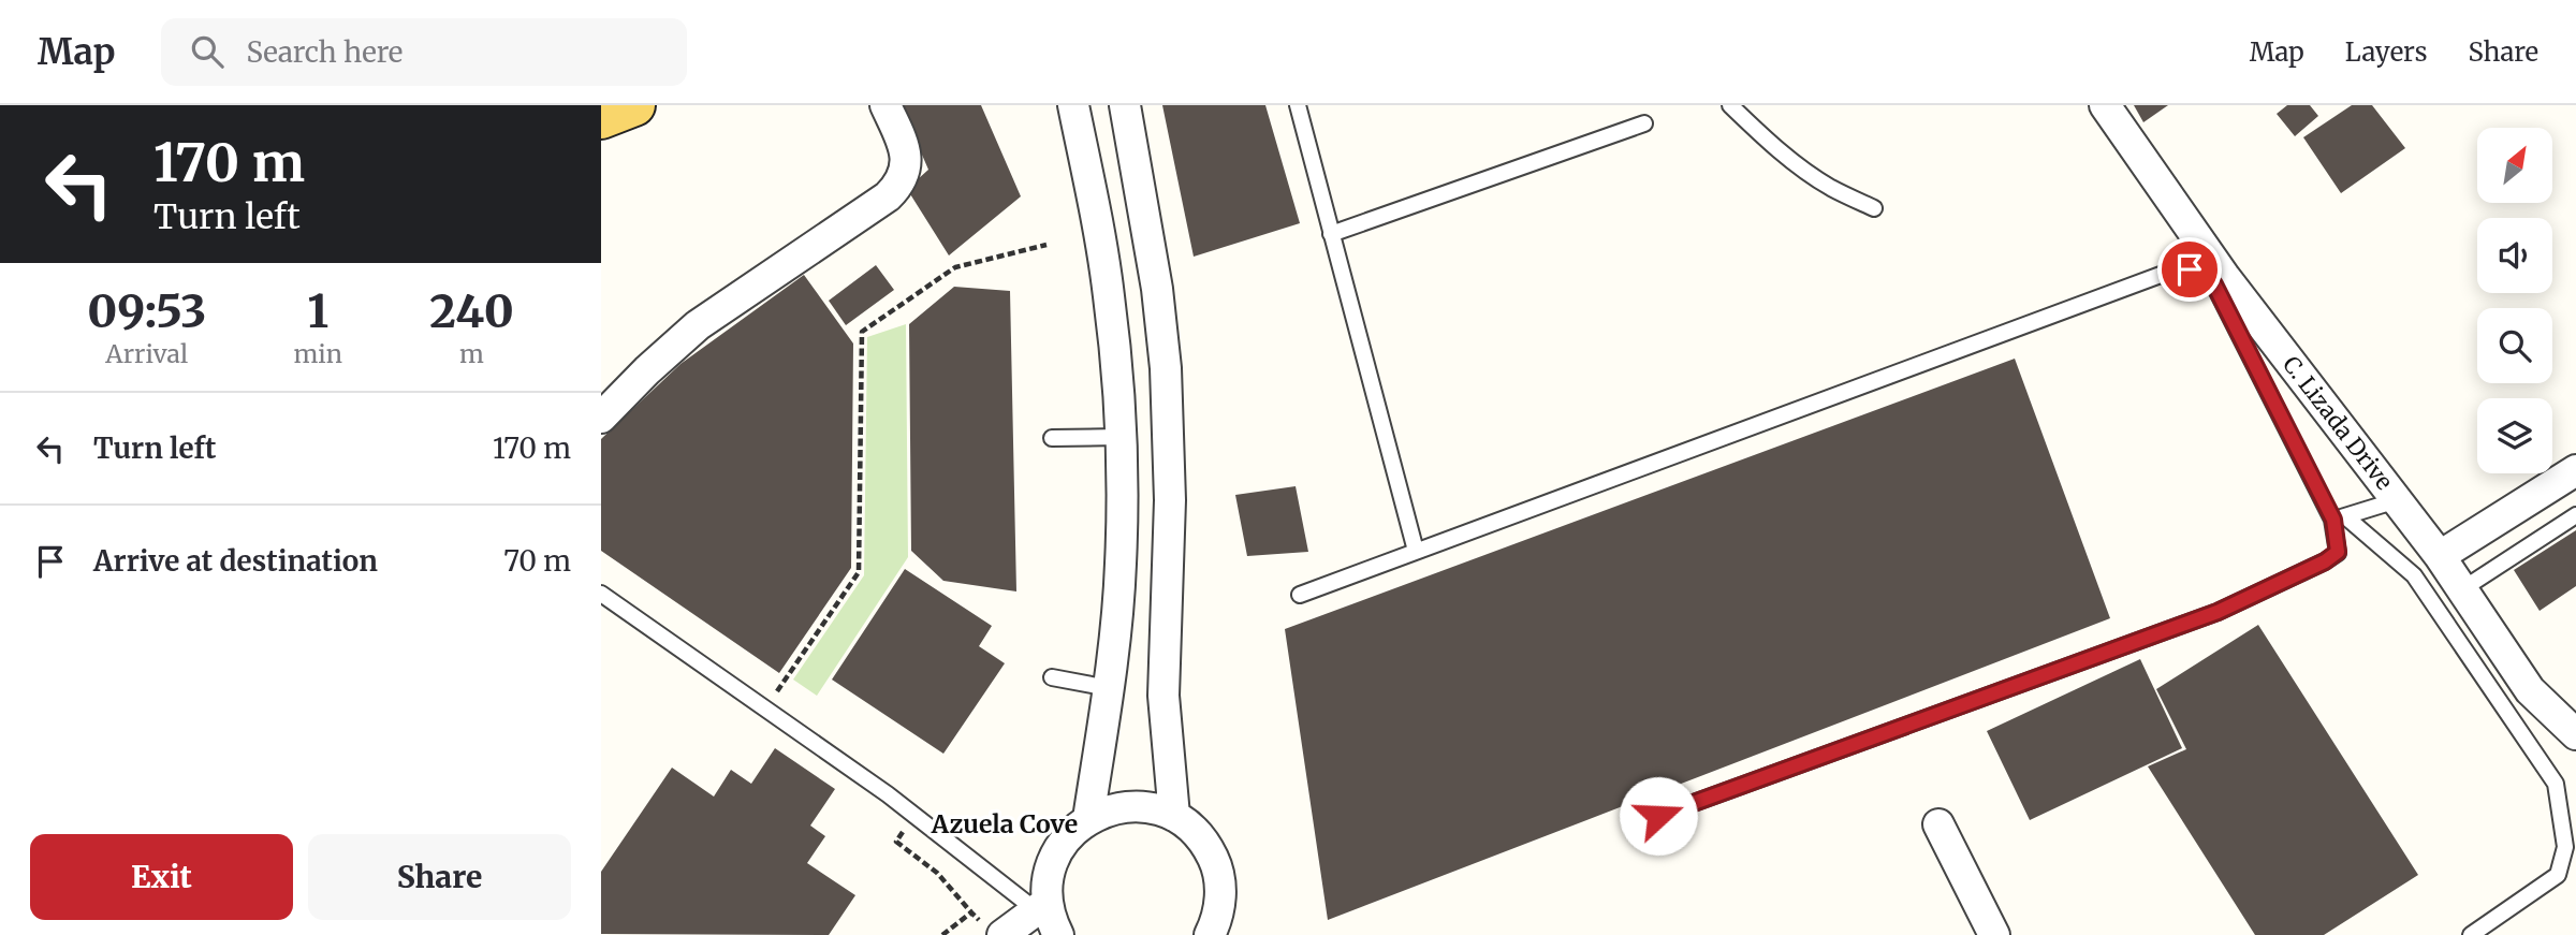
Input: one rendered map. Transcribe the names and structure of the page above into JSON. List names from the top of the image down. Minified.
{"streets":{"street":["C. Lizada Drive"]},"districts":["Azuela Cove"],"north":"top right","page":{"header":"Map","search":"Search here","nav":["Map","Layers","Share"],"turn":["170 m","Turn left"],"eta":["09:53","Arrival","1","min","240","m"],"list":[{"name":"Turn left","value":"170 m"},{"name":"Arrive at destination","value":"70 m"}],"buttons":["Exit","Share"]}}
